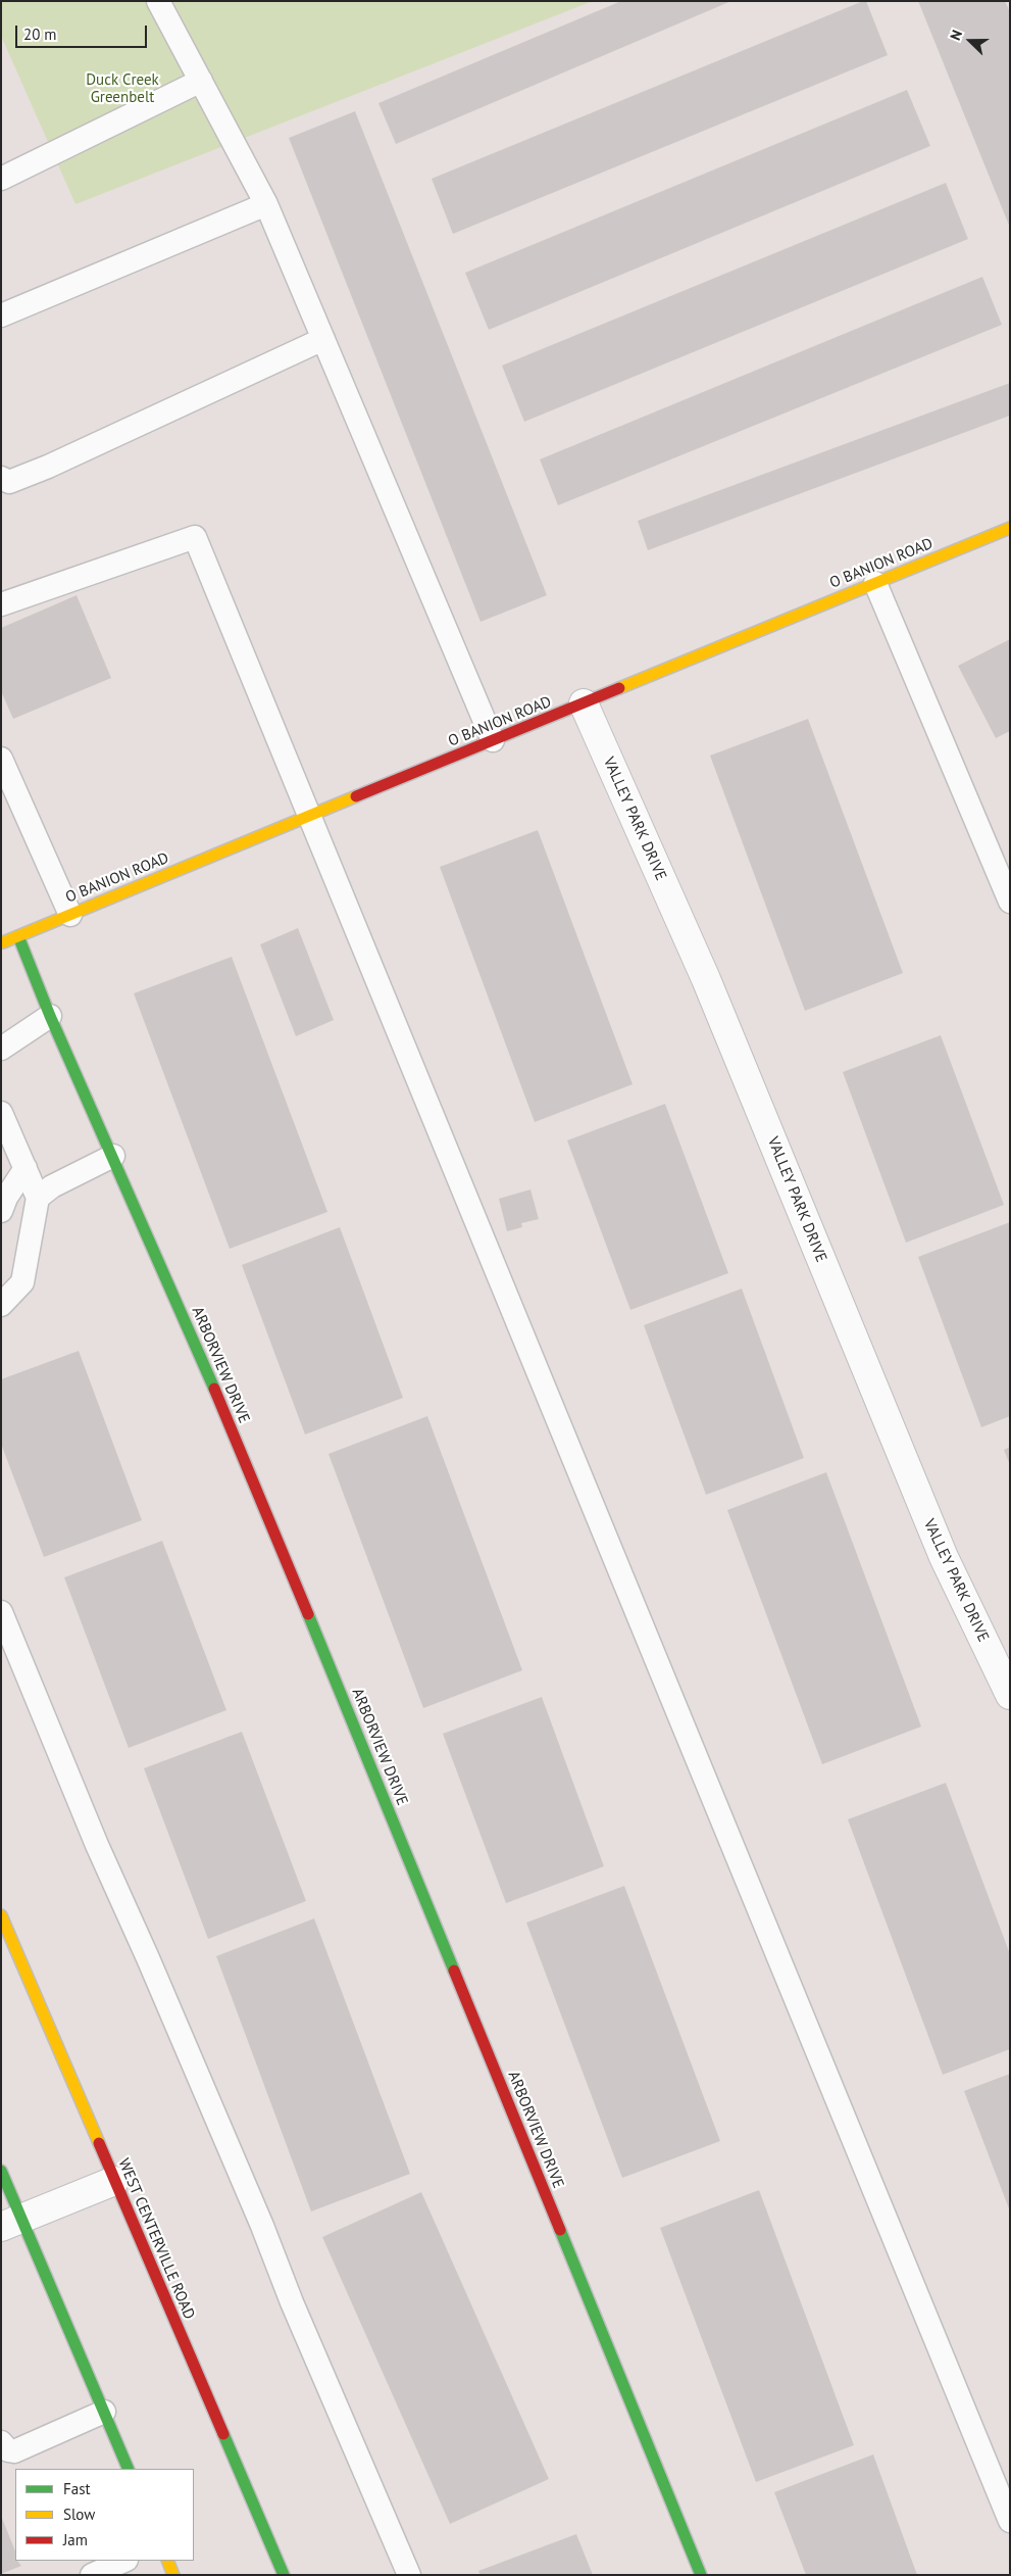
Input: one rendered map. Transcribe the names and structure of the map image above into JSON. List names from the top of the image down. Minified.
{"streets":{"street":["O BANION ROAD","VALLEY PARK DRIVE","ARBORVIEW DRIVE","WEST CENTERVILLE ROAD"]},"crossings":[["O BANION ROAD","VALLEY PARK DRIVE"],["O BANION ROAD","ARBORVIEW DRIVE"]],"parks":["Duck Creek Greenbelt"],"legend":["Fast","Slow","Jam"],"scale_bar":"20 m","north":"left"}
